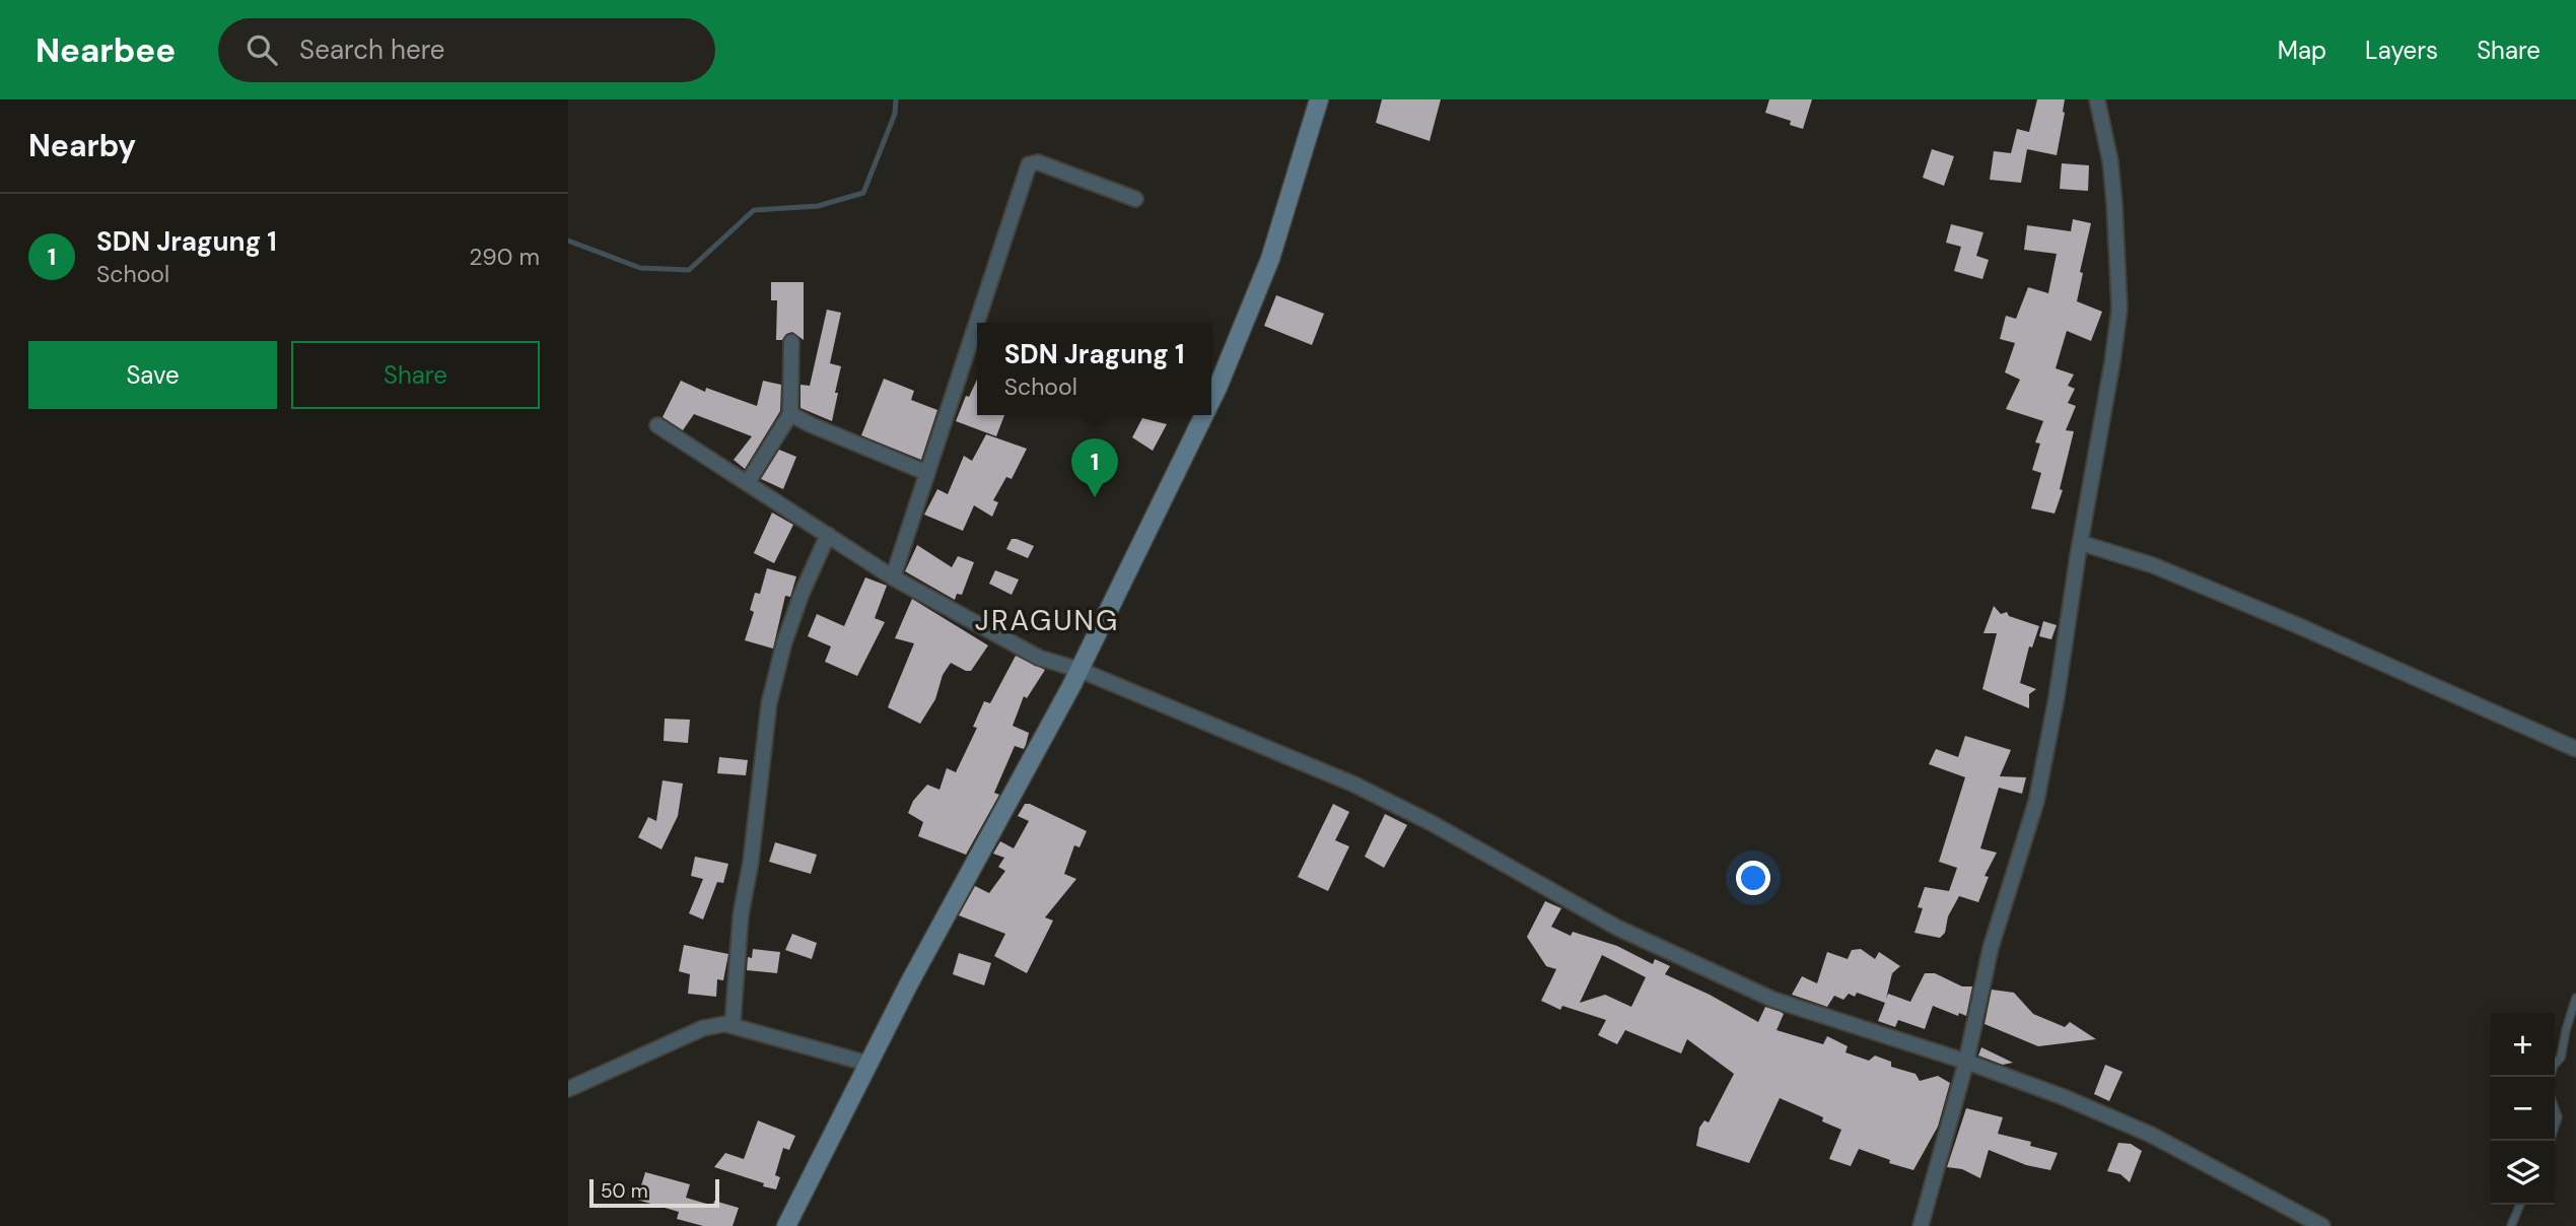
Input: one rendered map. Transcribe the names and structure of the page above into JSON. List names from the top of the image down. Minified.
{"districts":["JRAGUNG"],"scale_bar":"50 m","page":{"header":"Nearbee","search":"Search here","nav":["Map","Layers","Share"],"heading":"Nearby","list":[{"mark":"1","name":"SDN Jragung 1","note":"School","value":"290 m"}],"buttons":["Save","Share"],"popup":["SDN Jragung 1","School"],"pins":"1","map_buttons":["+","−"],"scale":"50 m"}}
